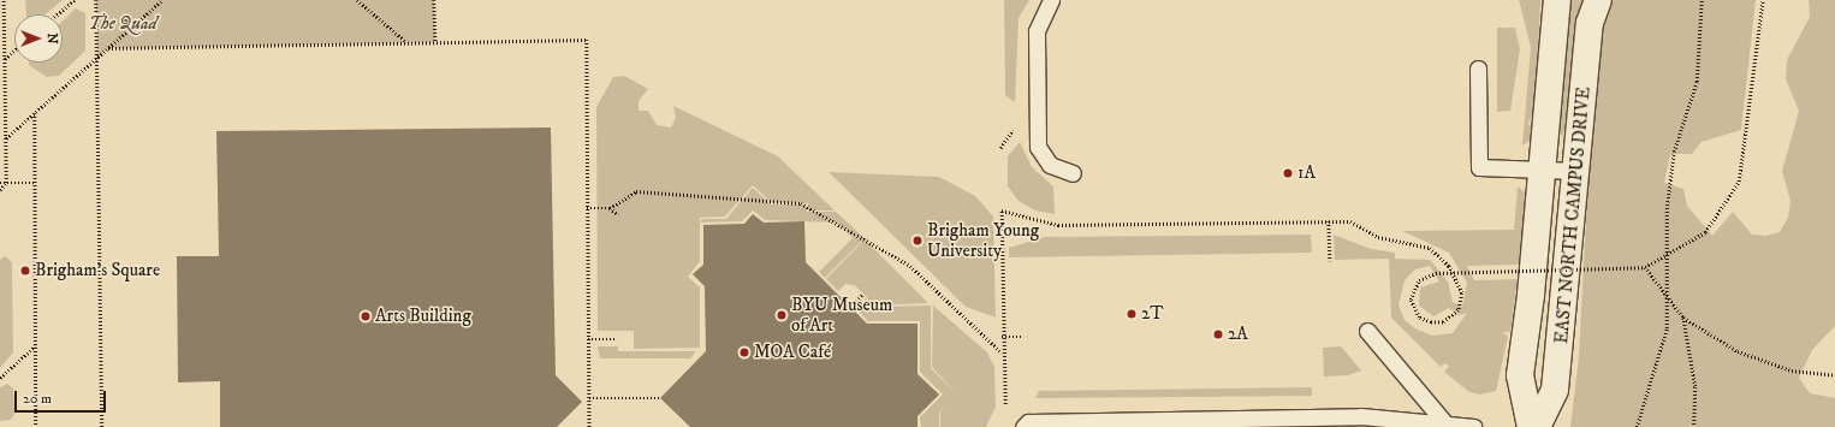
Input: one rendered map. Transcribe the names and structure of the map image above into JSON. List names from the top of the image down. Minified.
{"streets":{"street":["EAST NORTH CAMPUS DRIVE"]},"parks":["The Quad"],"places":["1A","Brigham Young University","Brigham's Square","2T","BYU Museum of Art","Arts Building","2A","MOA Café"],"scale_bar":"20 m","north":"right"}
